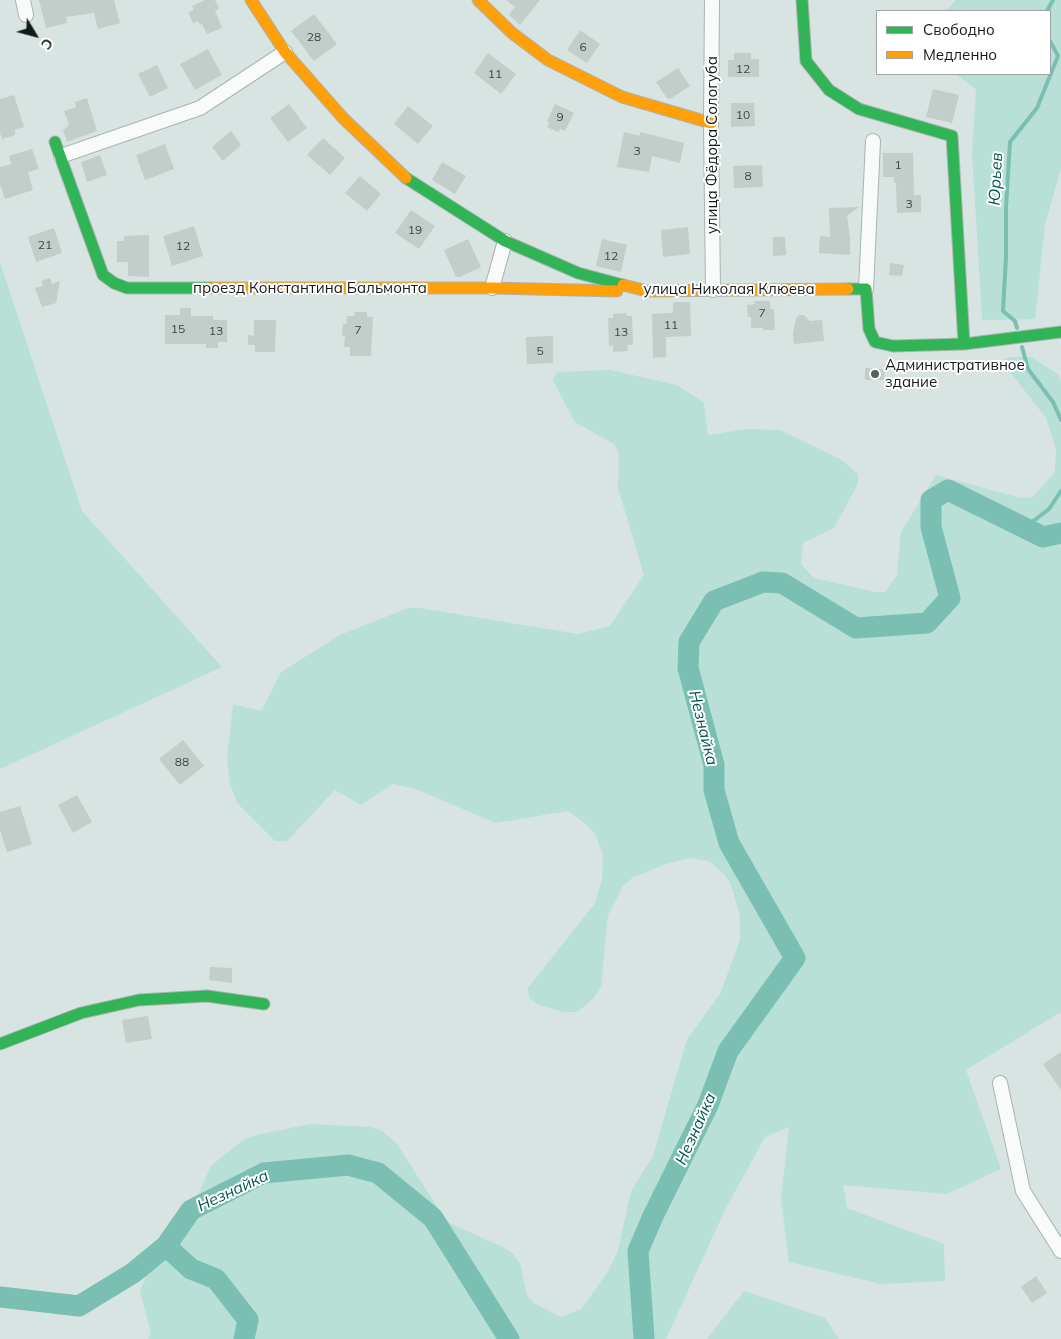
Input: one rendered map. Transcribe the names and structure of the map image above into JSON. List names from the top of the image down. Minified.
{"streets":{"street":["улица Фёдора Сологуба","проезд Константина Бальмонта","улица Николая Клюева"]},"crossings":[["улица Фёдора Сологуба","улица Николая Клюева"],["проезд Константина Бальмонта","улица Николая Клюева"]],"water":["Юрьев","Незнайка"],"places":["Административное здание"],"house_numbers":["28","6","12","11","10","9","3","1","8","3","19","21","12","12","7","11","15","7","13","13","5","88"],"legend":["Свободно","Медленно"],"north":"bottom right"}
